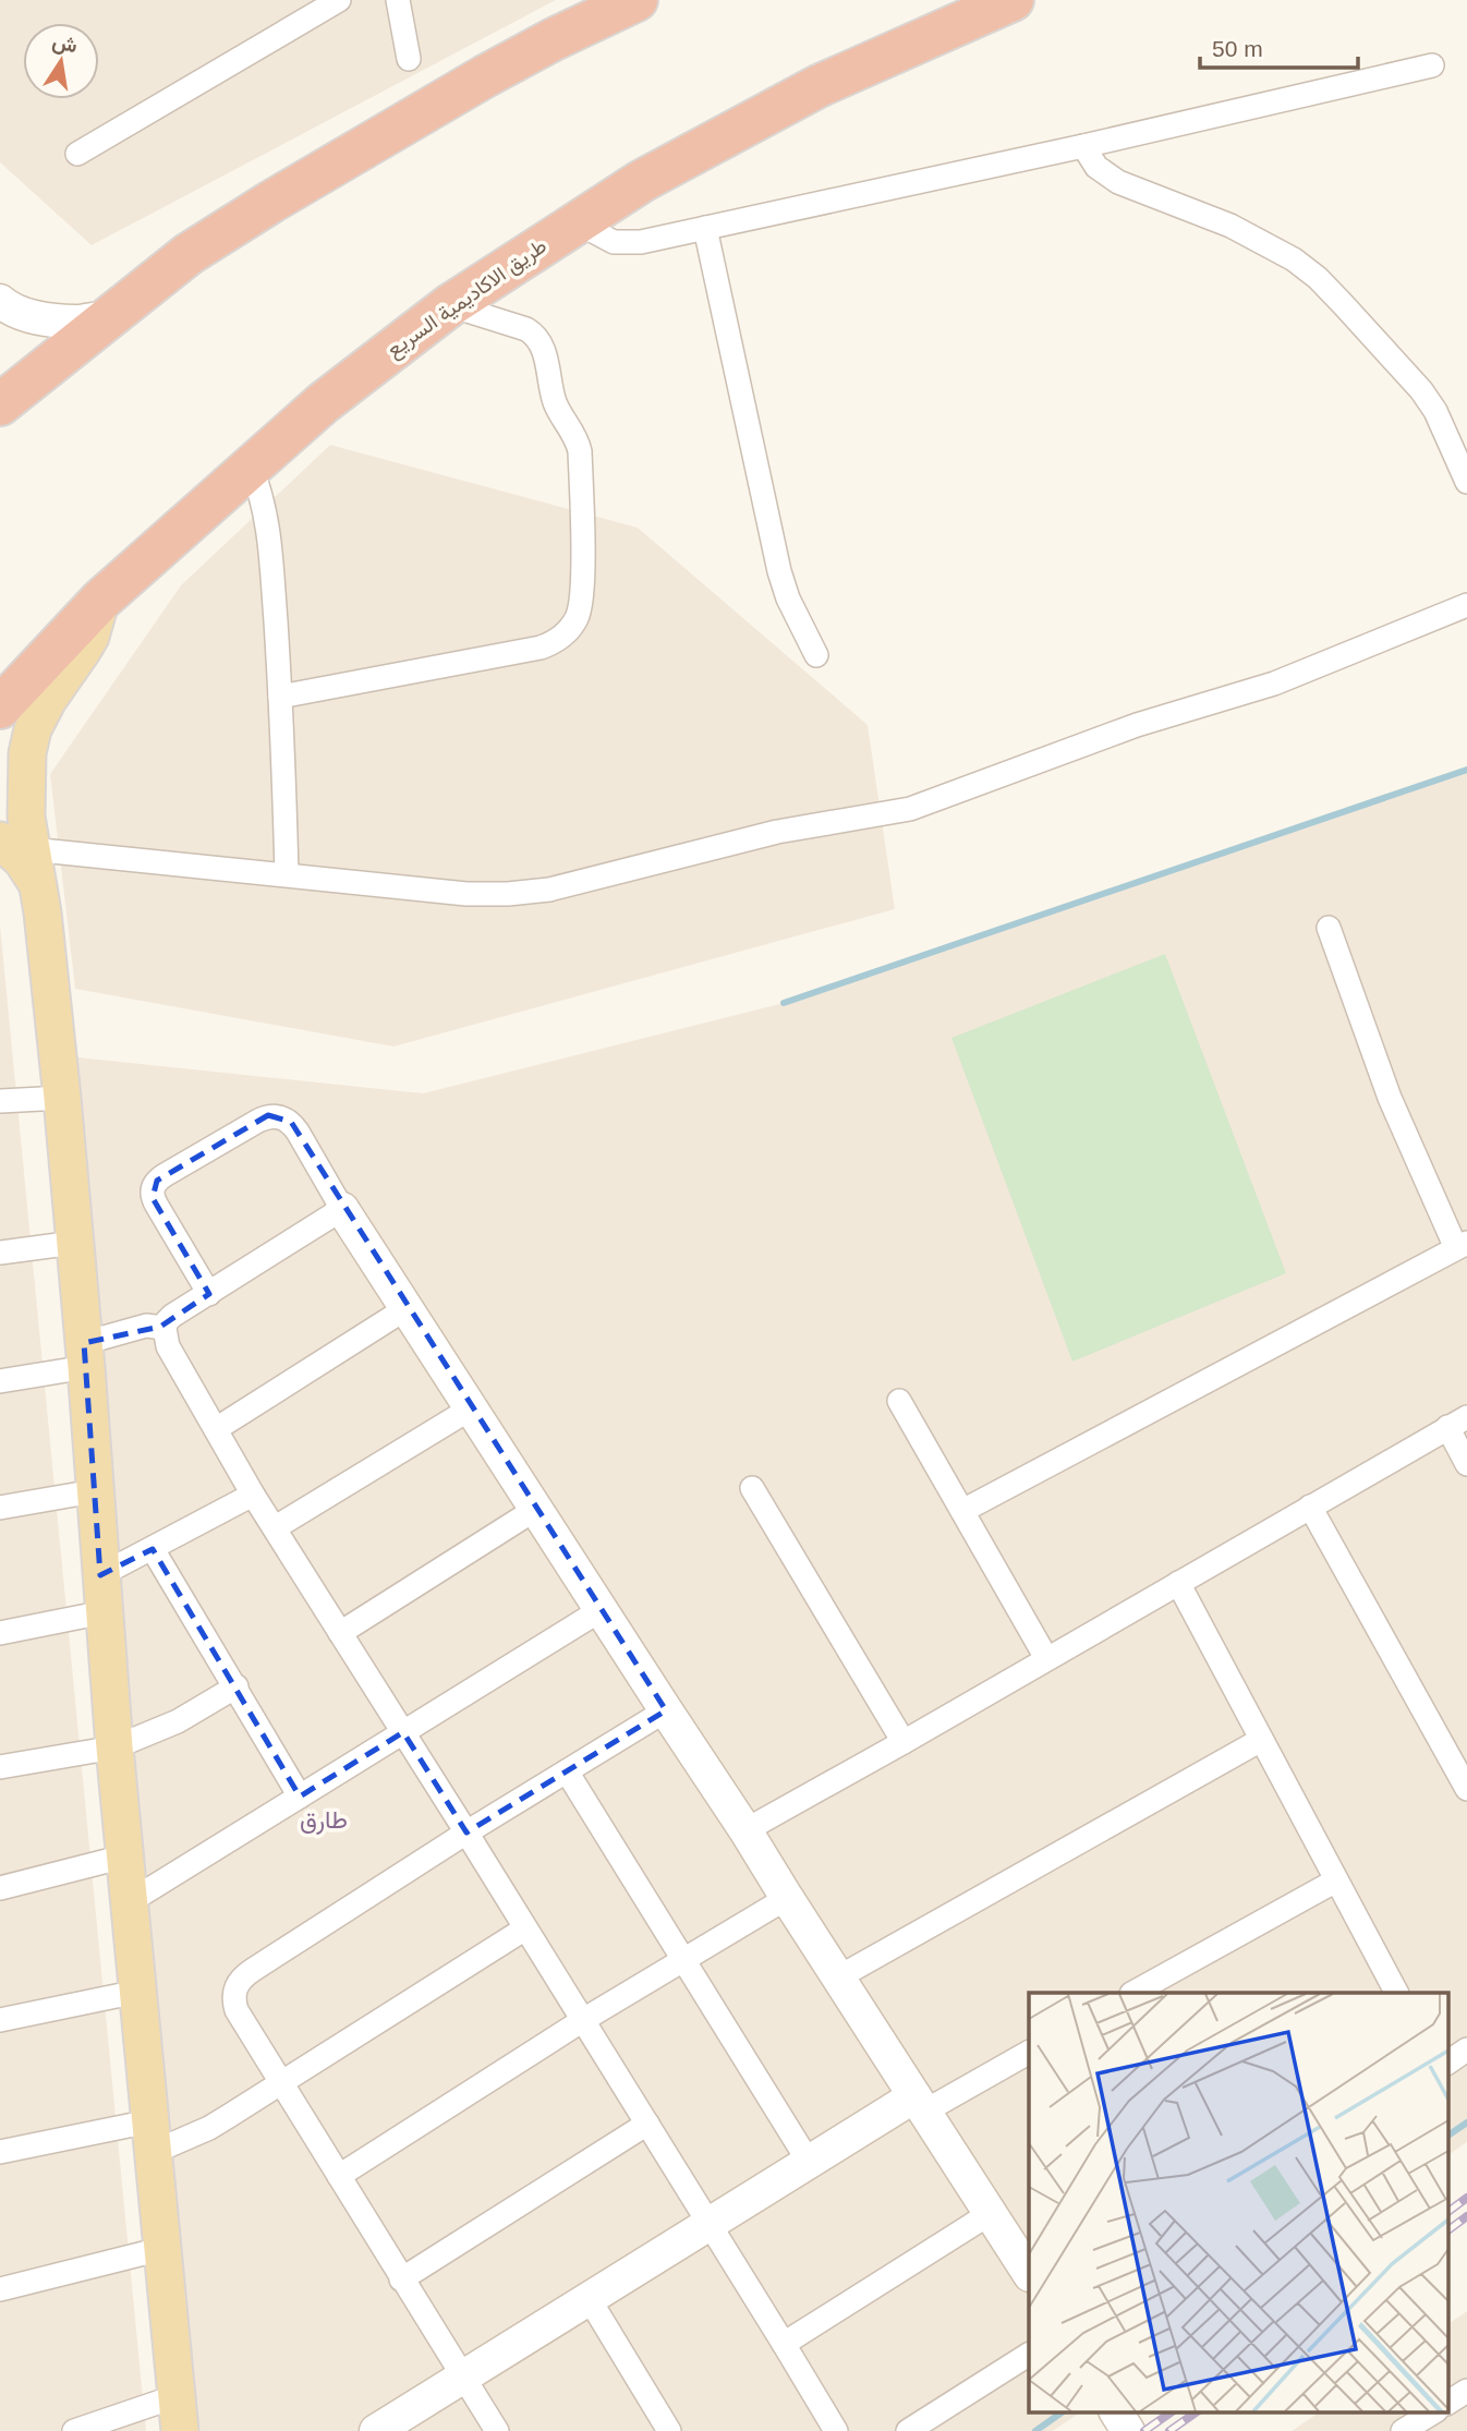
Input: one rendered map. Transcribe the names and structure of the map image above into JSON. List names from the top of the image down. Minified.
{"streets":{"highway":["طريق الاكاديمية السريع"]},"districts":["طارق"],"scale_bar":"50 m","north":"top"}
